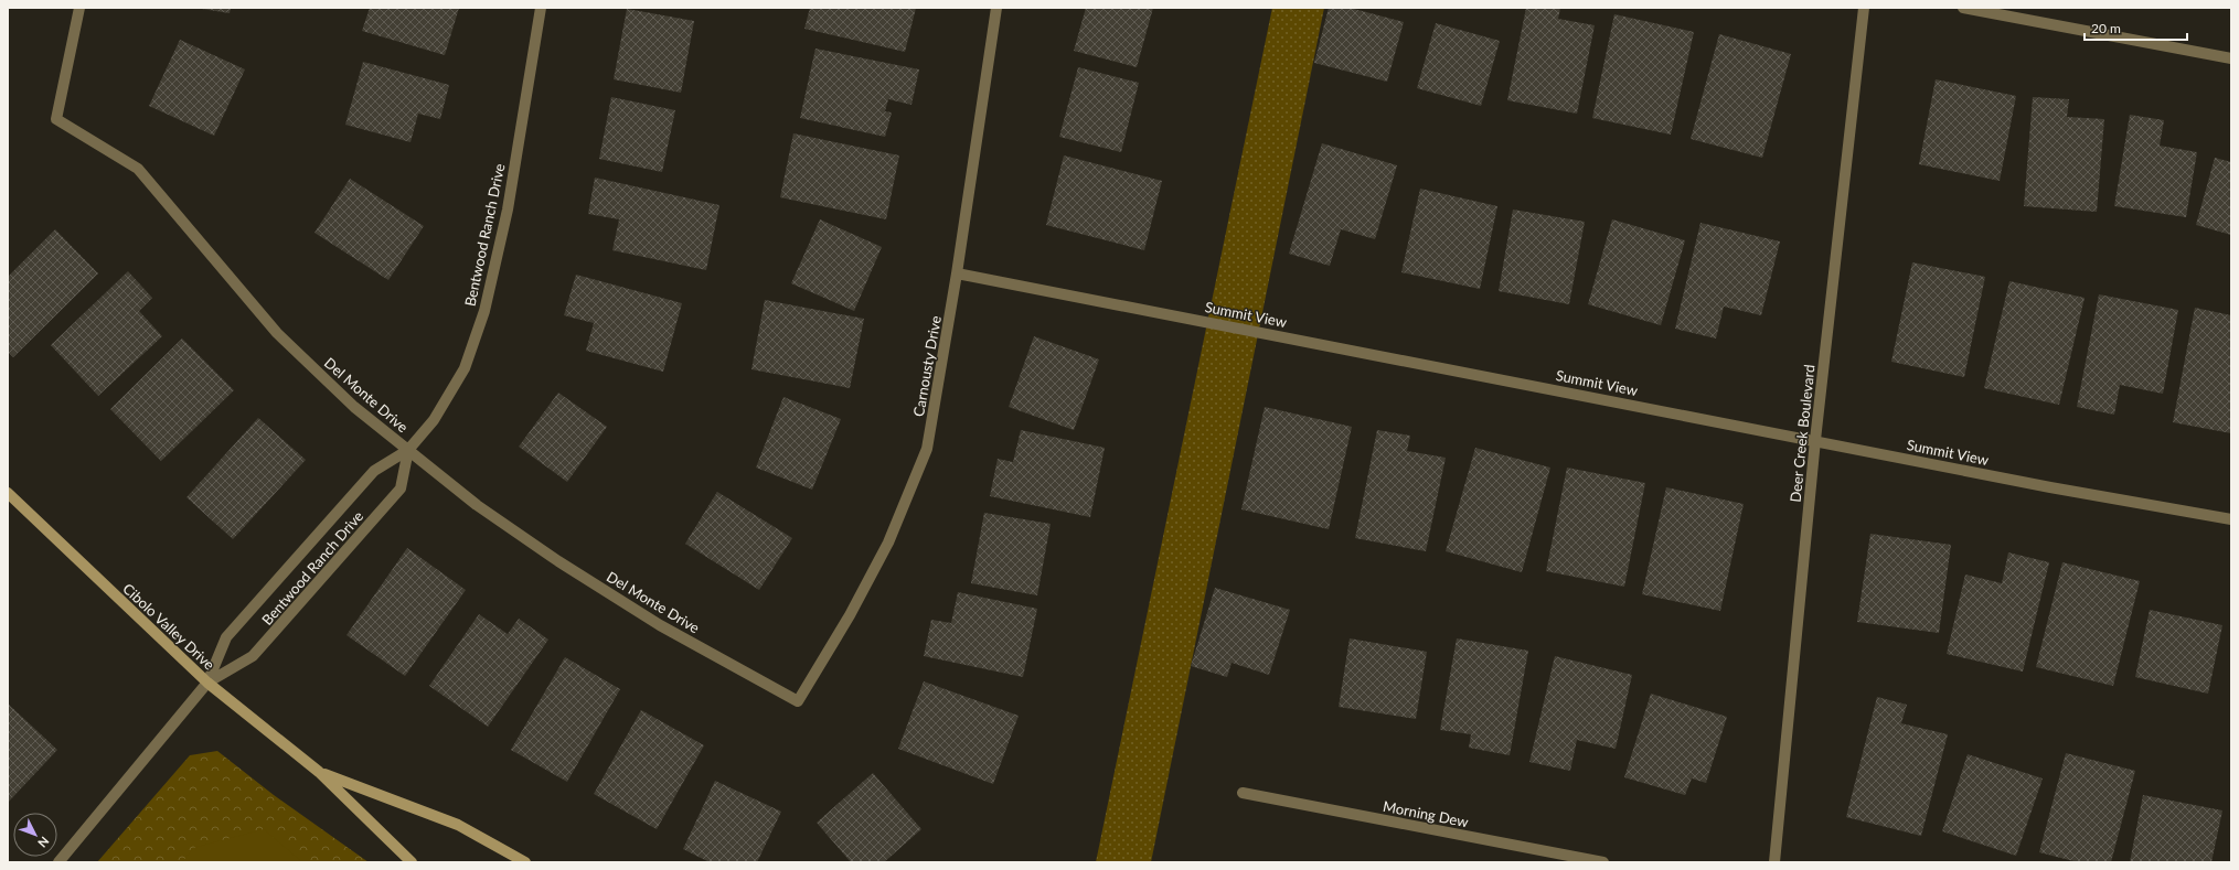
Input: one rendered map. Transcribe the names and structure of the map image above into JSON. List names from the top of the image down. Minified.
{"streets":{"main road":["Cibolo Valley Drive"],"street":["Bentwood Ranch Drive","Summit View","Carnousty Drive","Del Monte Drive","Deer Creek Boulevard","Morning Dew"]},"crossings":[["Bentwood Ranch Drive","Del Monte Drive"],["Bentwood Ranch Drive","Cibolo Valley Drive"],["Summit View","Carnousty Drive"],["Summit View","Deer Creek Boulevard"],["Carnousty Drive","Del Monte Drive"]],"scale_bar":"20 m","north":"bottom right"}
